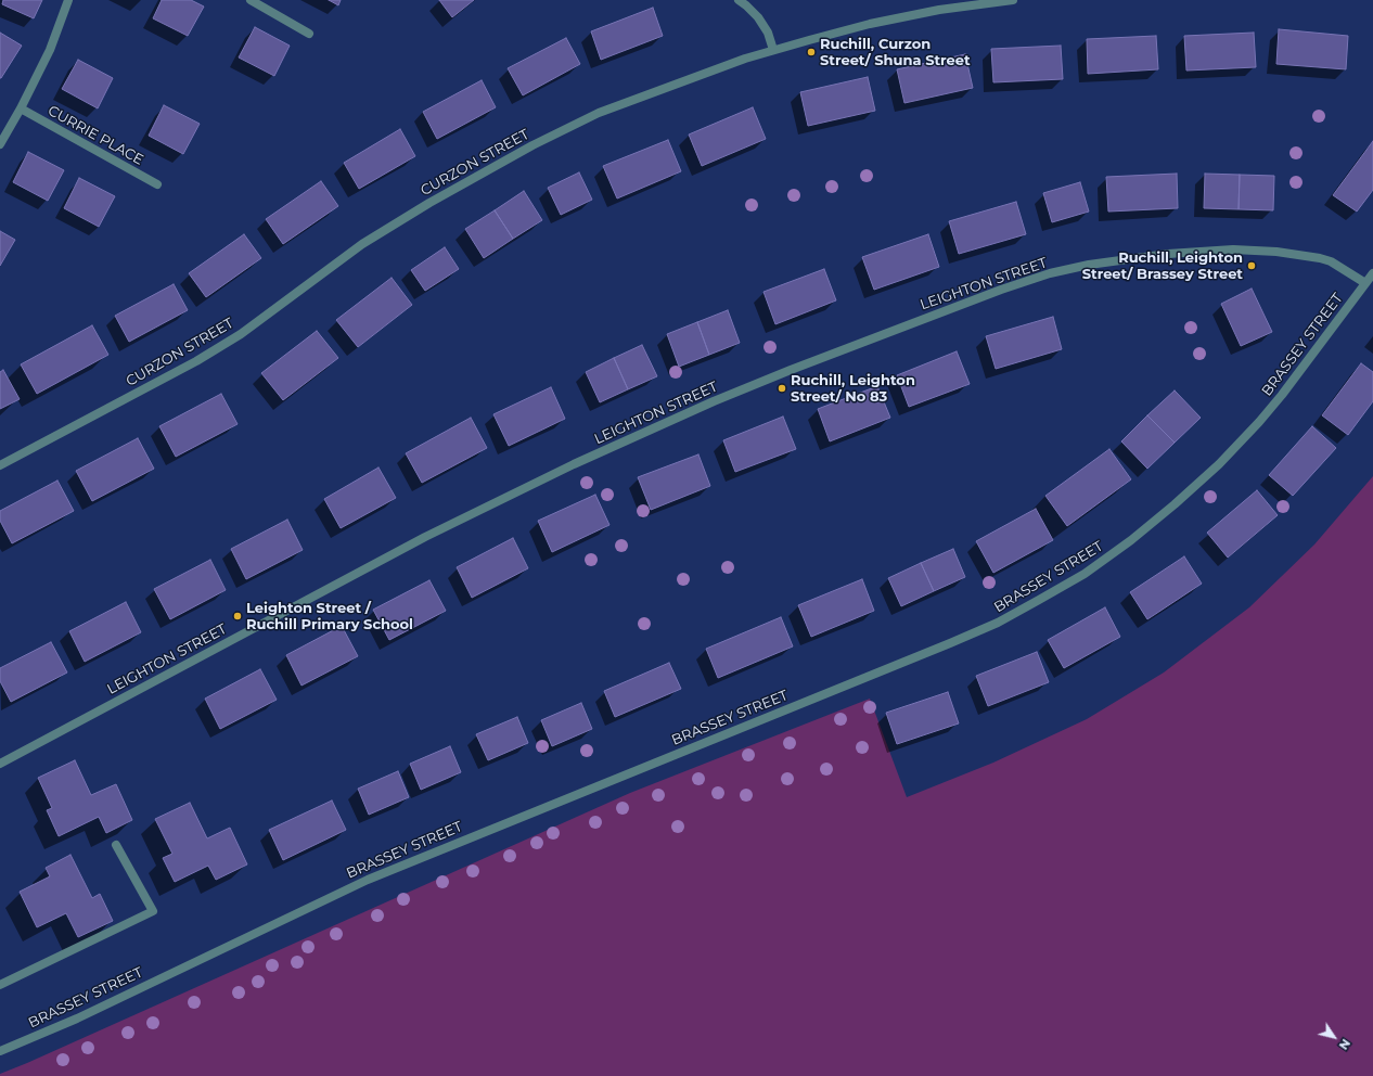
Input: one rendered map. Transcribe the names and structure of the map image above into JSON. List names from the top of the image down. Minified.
{"streets":{"street":["CURRIE PLACE","CURZON STREET","LEIGHTON STREET","BRASSEY STREET"]},"crossings":[["LEIGHTON STREET","BRASSEY STREET"]],"places":["Ruchill, Curzon Street/ Shuna Street","Ruchill, Leighton Street/ Brassey Street","Ruchill, Leighton Street/ No 83","Leighton Street / Ruchill Primary School"],"north":"bottom right"}
